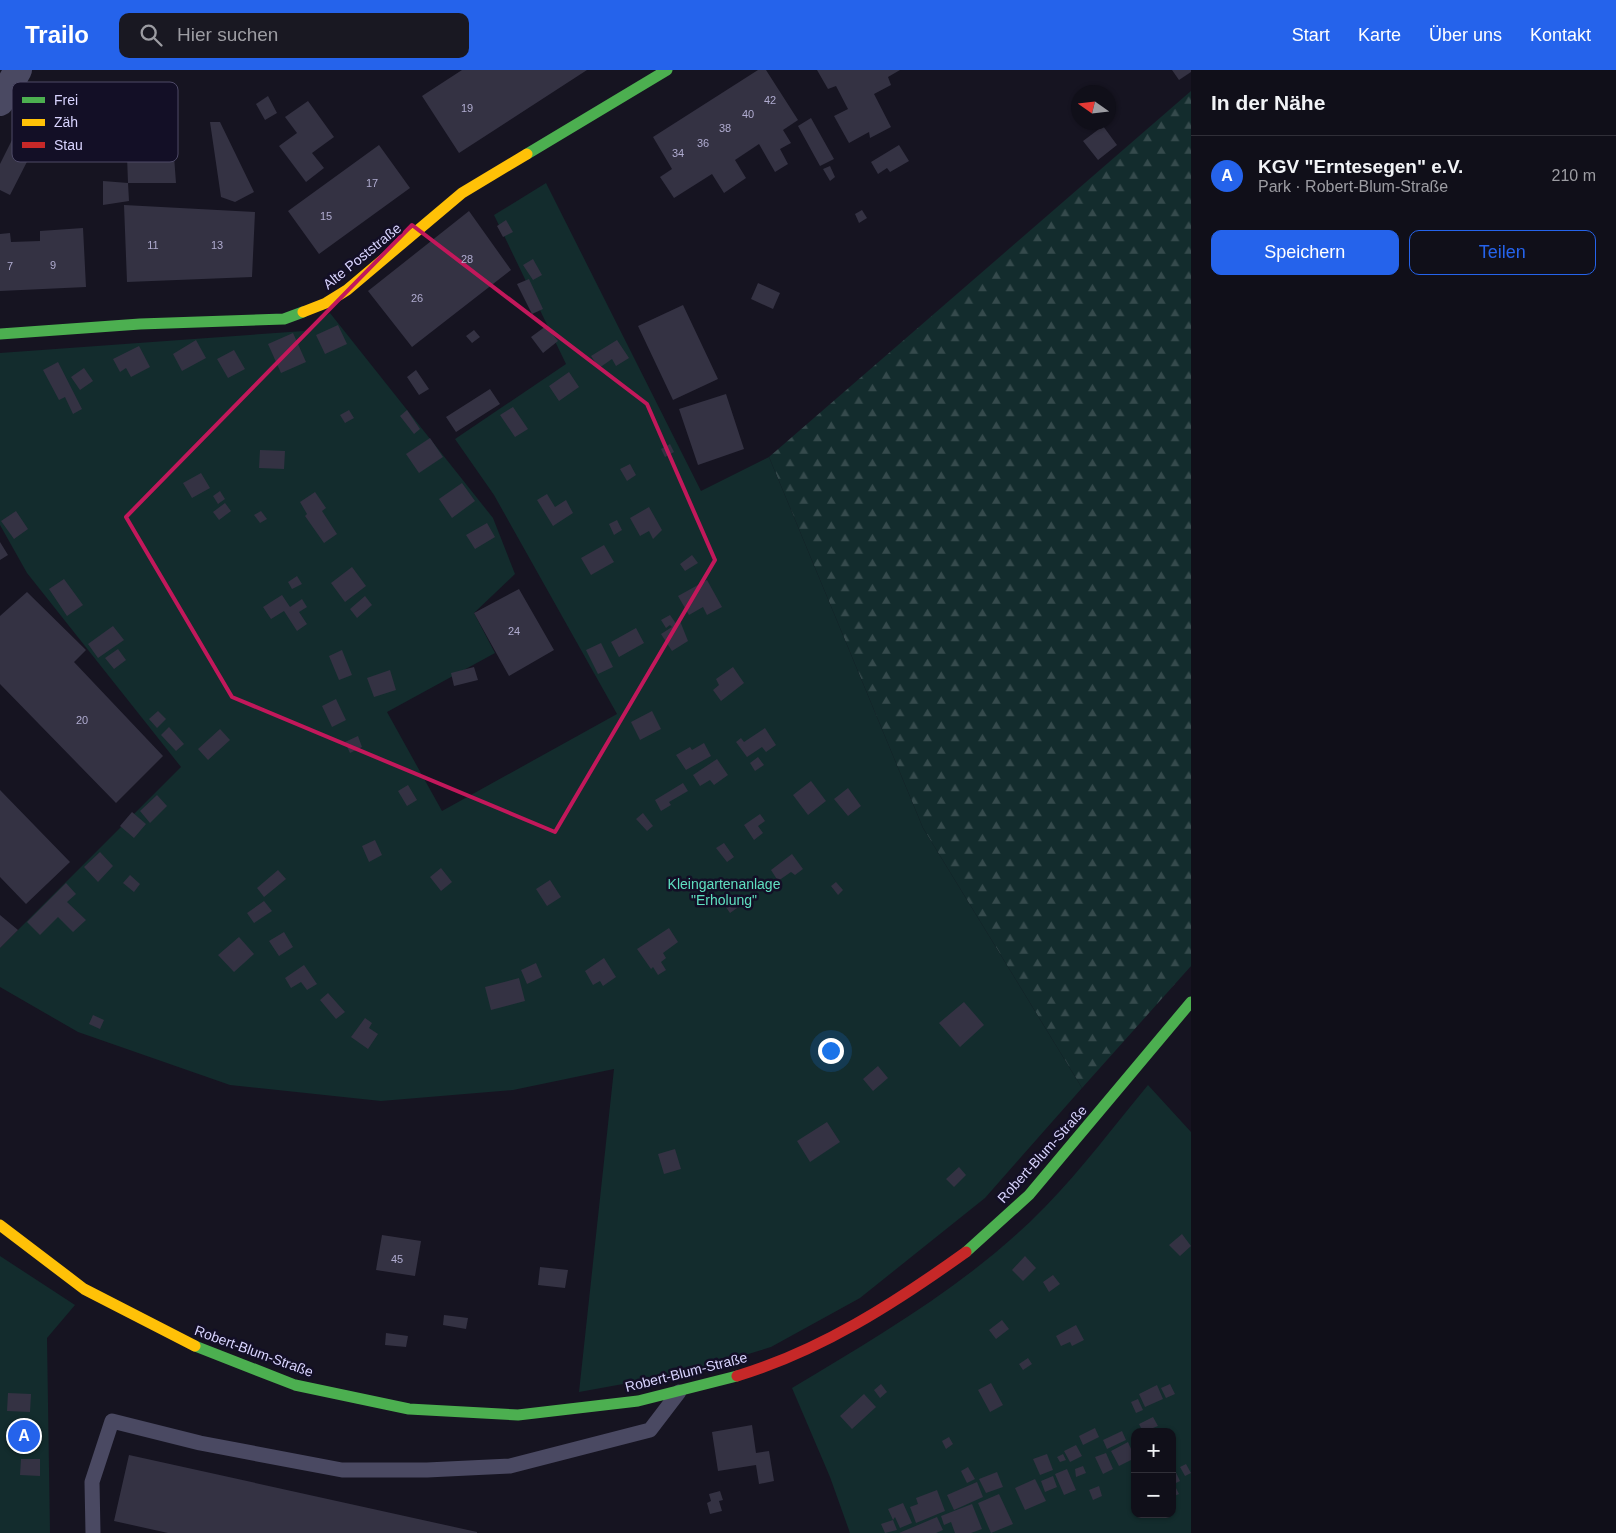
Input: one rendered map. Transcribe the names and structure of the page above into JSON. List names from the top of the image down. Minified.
{"streets":{"main road":["Alte Poststraße","Robert-Blum-Straße"]},"parks":["Kleingartenanlage \"Erholung\""],"house_numbers":["42","19","40","38","36","34","17","15","11","13","28","9","7","26","24","20","45"],"legend":["Frei","Zäh","Stau"],"north":"left","page":{"header":"Trailo","search":"Hier suchen","nav":["Start","Karte","Über uns","Kontakt"],"heading":"In der Nähe","list":[{"mark":"A","name":"KGV \"Erntesegen\" e.V.","note":"Park · Robert-Blum-Straße","value":"210 m"}],"buttons":["Speichern","Teilen"],"pins":"A","map_buttons":["+","−"]}}
